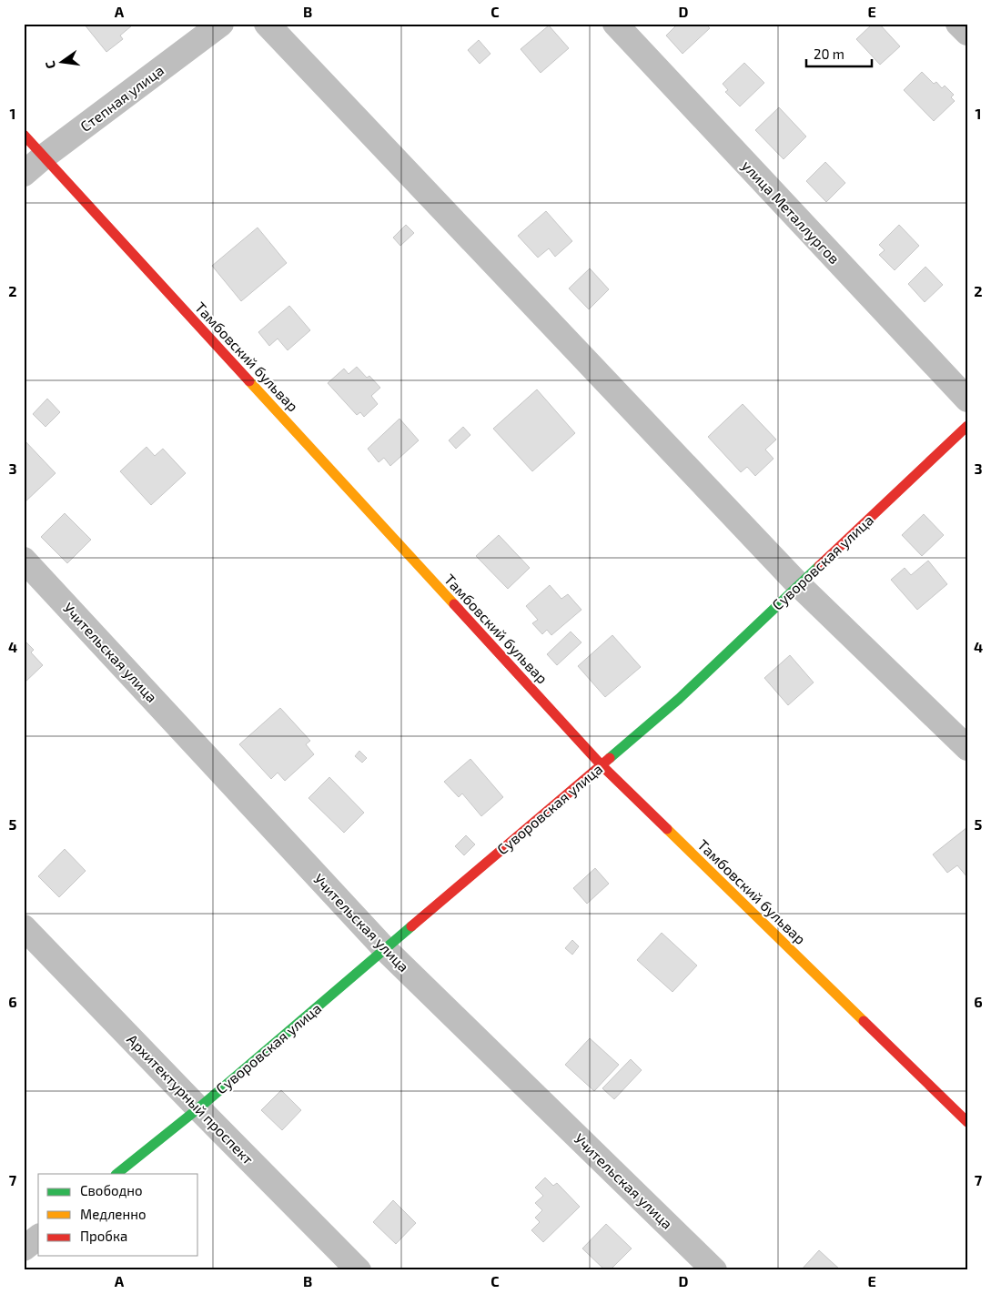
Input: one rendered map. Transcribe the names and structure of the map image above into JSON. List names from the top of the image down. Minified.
{"streets":{"street":["Степная улица","улица Металлургов","Тамбовский бульвар","Суворовская улица","Учительская улица","Архитектурный проспект"]},"crossings":[["Степная улица","Тамбовский бульвар"],["Тамбовский бульвар","Суворовская улица"],["Суворовская улица","Учительская улица"],["Суворовская улица","Архитектурный проспект"]],"legend":["Свободно","Медленно","Пробка"],"scale_bar":"20 m","north":"left","grid":{"columns":["A","B","C","D","E"],"rows":["1","2","3","4","5","6","7"]}}
